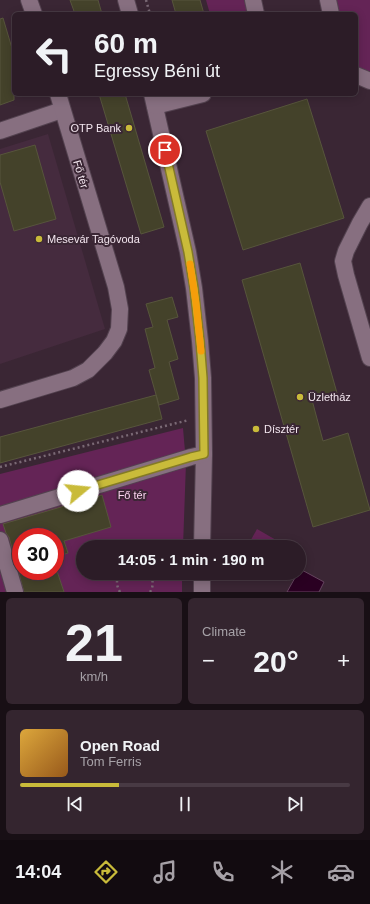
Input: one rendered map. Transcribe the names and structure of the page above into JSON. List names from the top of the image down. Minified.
{"streets":{"street":["Fő tér"]},"parks":["Fő tér"],"places":["OTP Bank","Mesevár Tagóvoda","Üzletház","Dísztér"],"page":{"turn":["60 m","Egressy Béni út"],"limit":"30","trip":"14:05 · 1 min · 190 m","tile":[["21","km/h"],"Climate"],"heat":["−","20°","+"],"song":["Open Road","Tom Ferris"],"tabs":"14:04"}}
